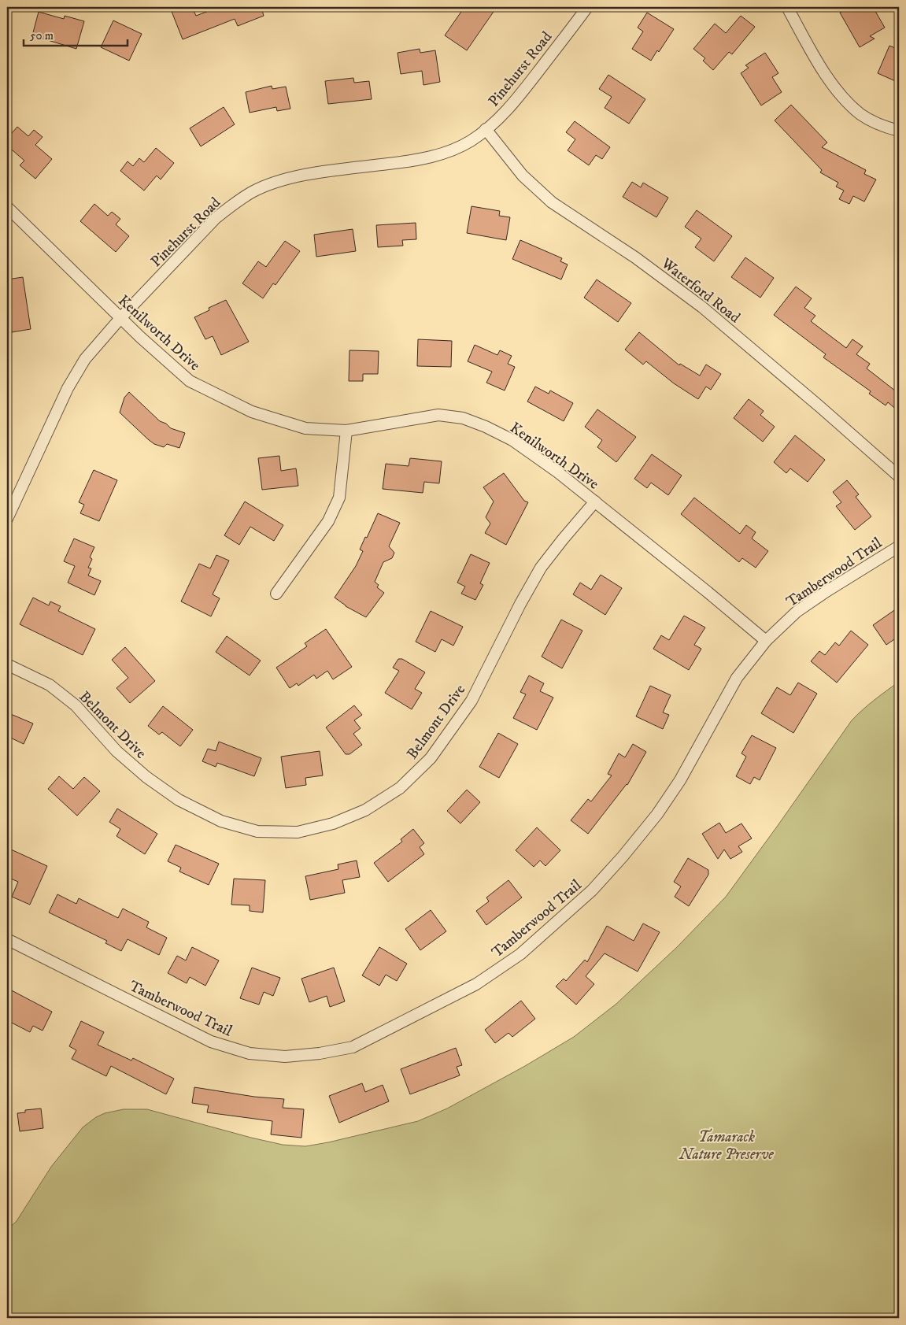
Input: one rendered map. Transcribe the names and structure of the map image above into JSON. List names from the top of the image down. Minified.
{"streets":{"street":["Pinehurst Road","Waterford Road","Kenilworth Drive","Tamberwood Trail","Belmont Drive"]},"crossings":[["Pinehurst Road","Waterford Road"],["Pinehurst Road","Kenilworth Drive"],["Kenilworth Drive","Tamberwood Trail"],["Kenilworth Drive","Belmont Drive"]],"parks":["Tamarack Nature Preserve"],"scale_bar":"50 m"}
